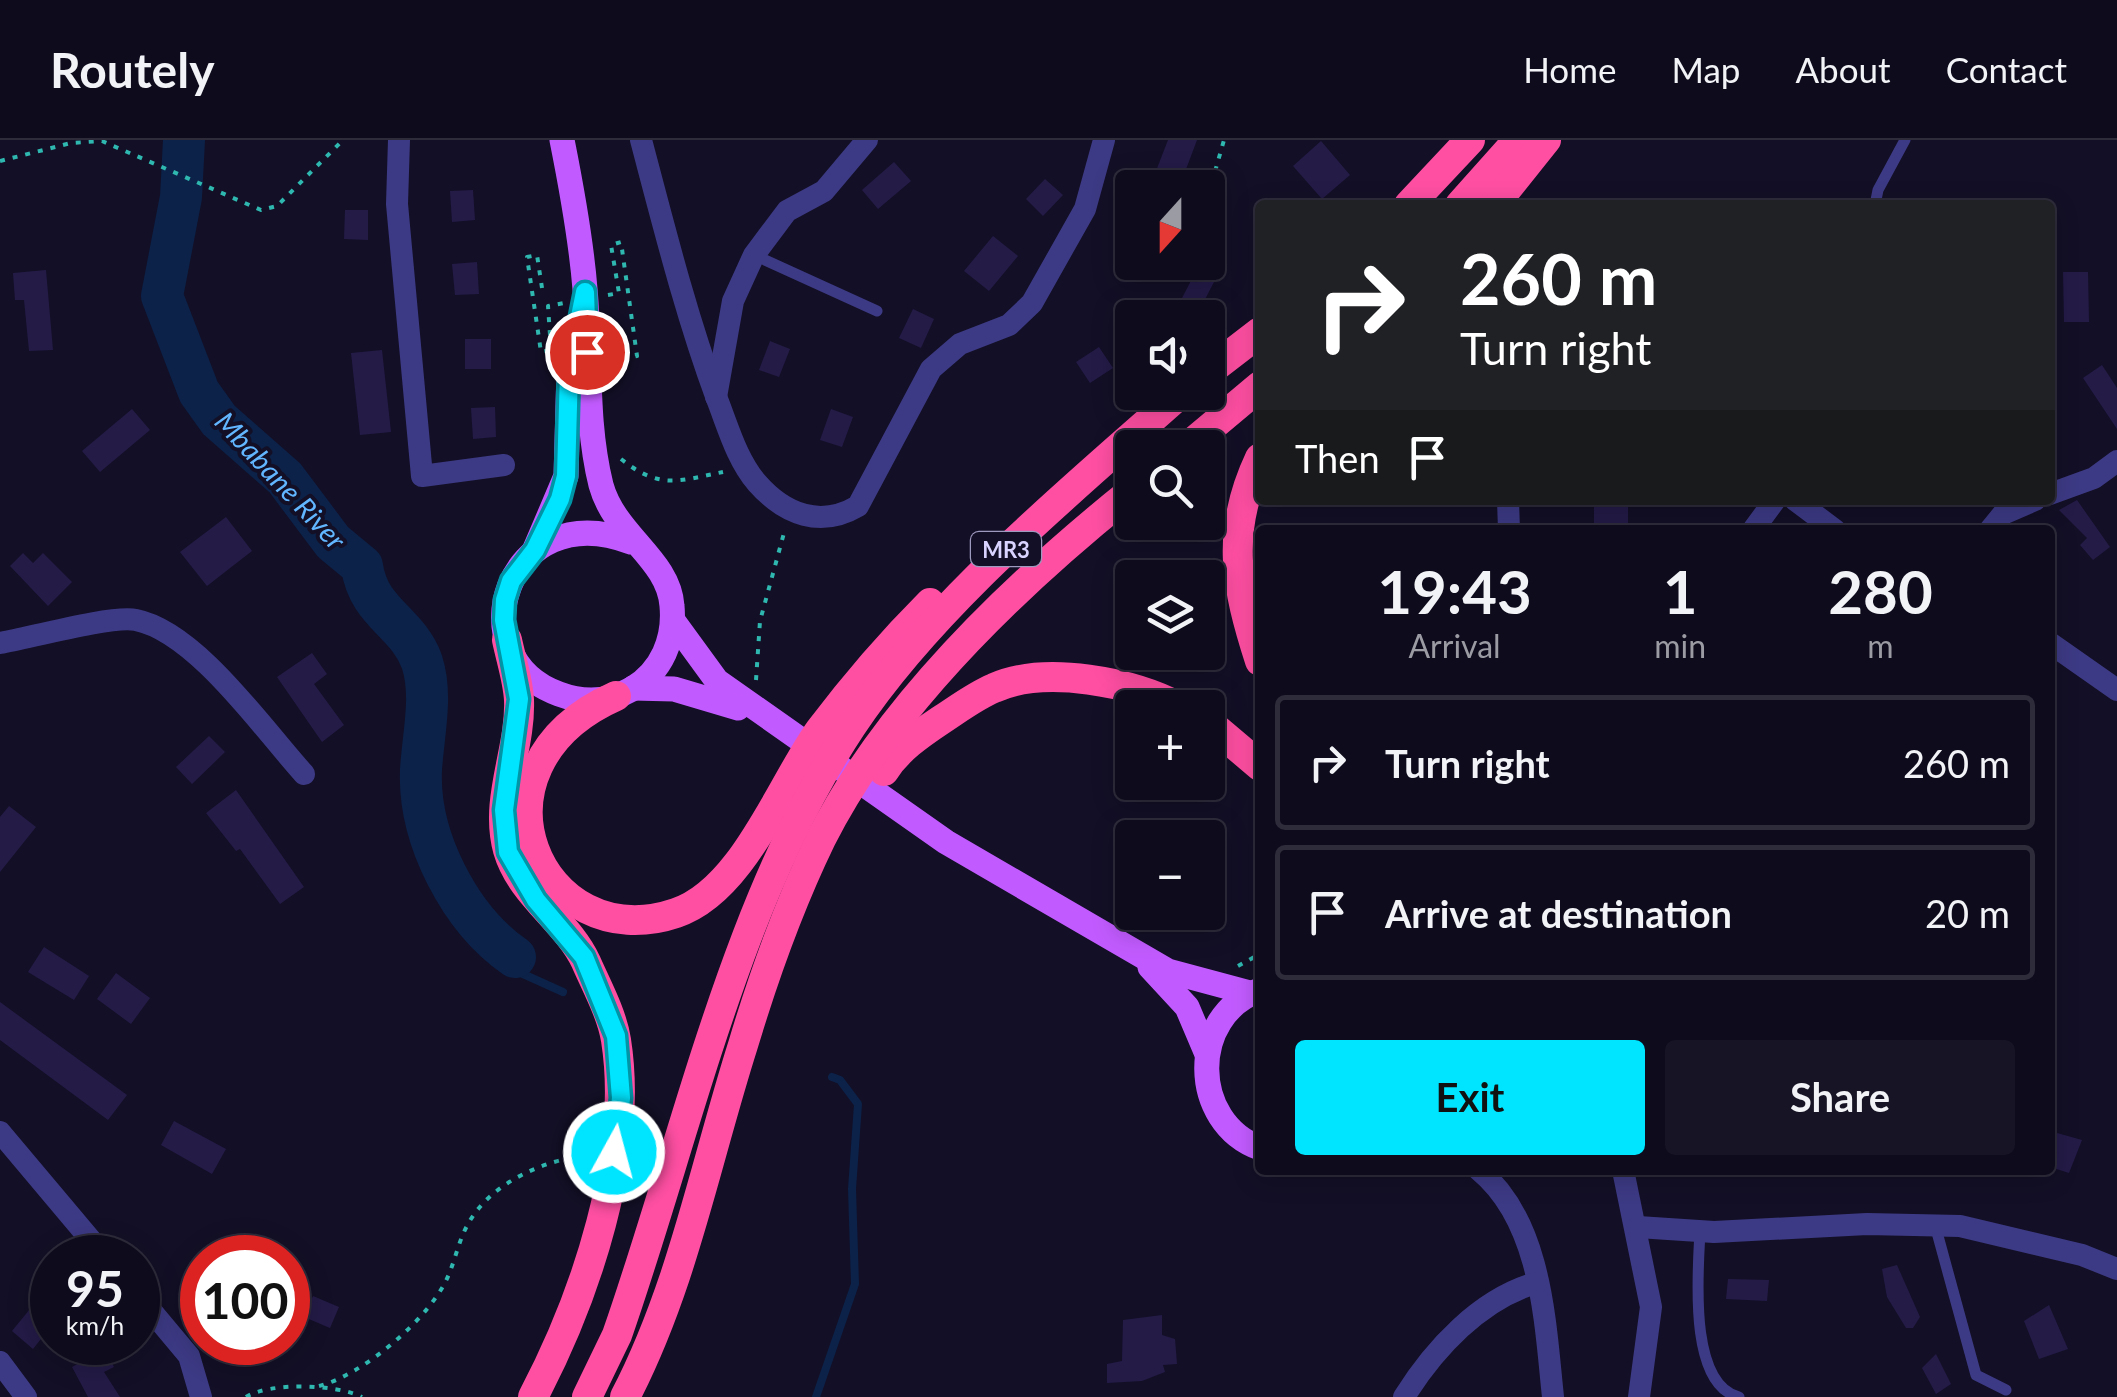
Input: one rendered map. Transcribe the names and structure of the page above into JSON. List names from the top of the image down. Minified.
{"streets":{"highway":["MR3"]},"water":["Mbabane River"],"north":"bottom","page":{"header":"Routely","nav":["Home","Map","About","Contact"],"map_buttons":["+","−"],"turn":["260 m","Turn right"],"then":"Then","eta":["19:43","Arrival","1","min","280","m"],"list":[{"name":"Turn right","value":"260 m"},{"name":"Arrive at destination","value":"20 m"}],"buttons":["Exit","Share"],"speed":"95 km/h","limit":"100"}}
